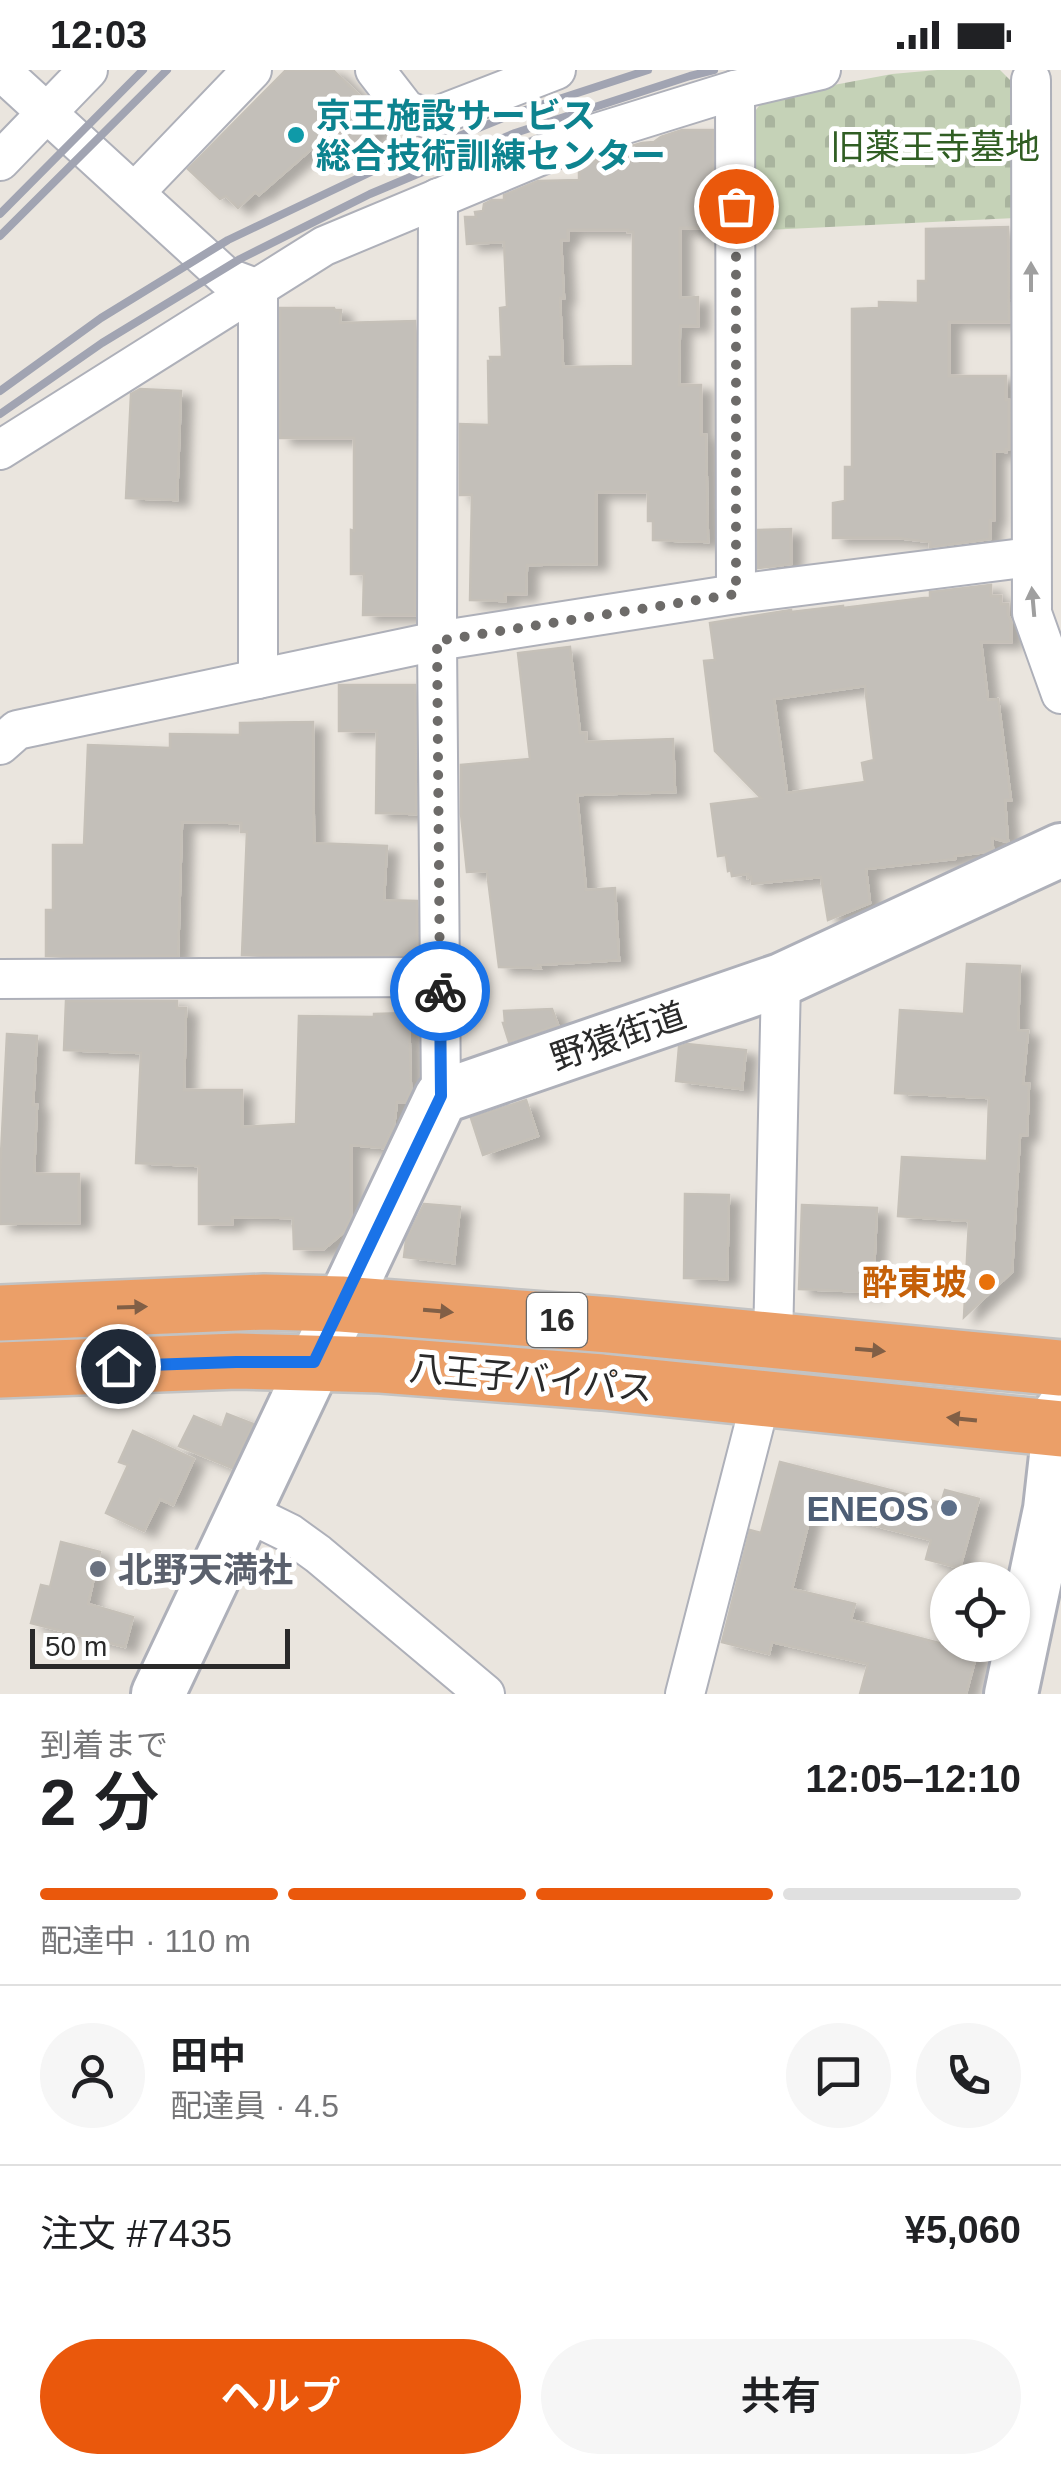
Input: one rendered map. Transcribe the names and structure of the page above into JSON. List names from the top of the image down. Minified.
{"streets":{"highway":["16","八王子バイパス"],"street":["野猿街道"]},"parks":["旧薬王寺墓地"],"places":["京王施設サービス 総合技術訓練センター","酔東坡","ENEOS","北野天満社"],"scale_bar":"50 m","page":{"status":"12:03","scale":"50 m","heading":["2 分","到着まで","12:05–12:10"],"panel":["田中","配達員 · 4.5","注文 #7435","¥5,060"],"bar":"配達中 · 110 m","buttons":["ヘルプ","共有"]}}
